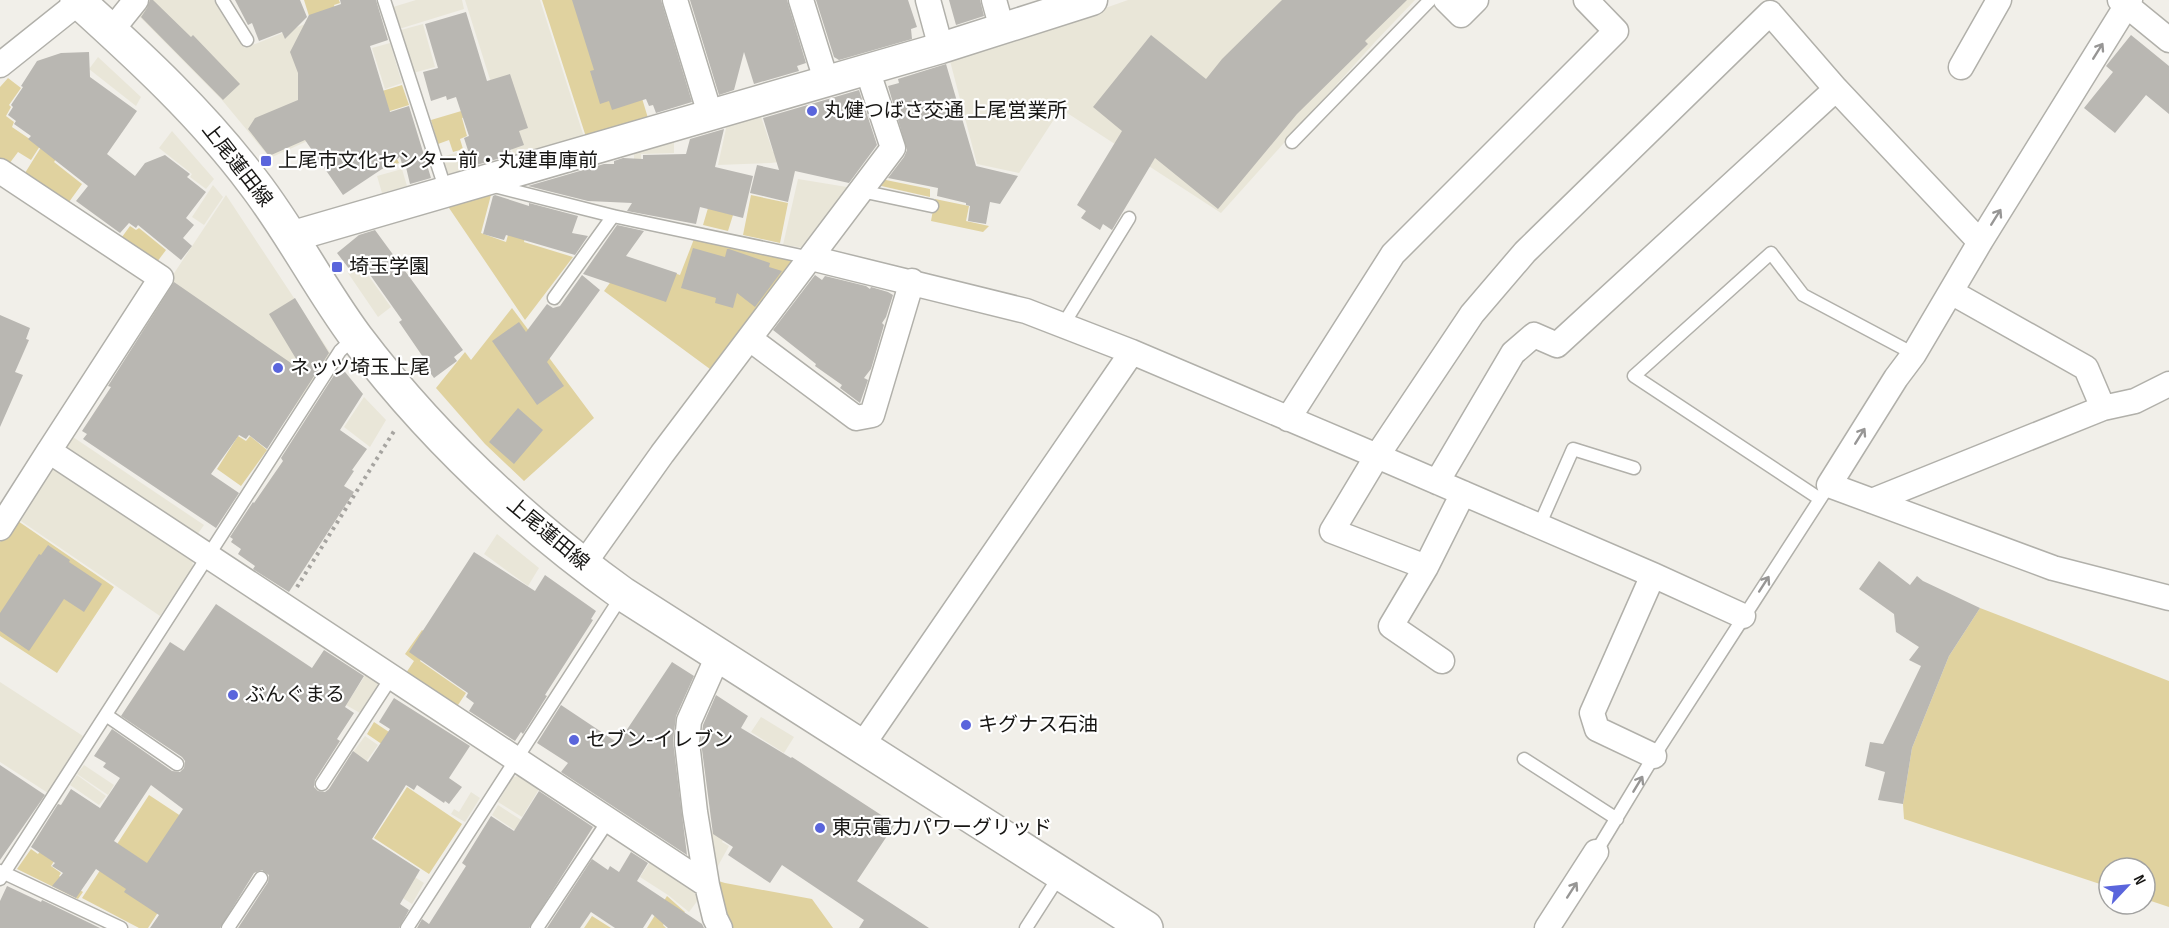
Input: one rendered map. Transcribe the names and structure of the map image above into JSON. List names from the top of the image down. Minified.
{"streets":{"main road":["上尾蓮田線"]},"places":{"other":["丸健つばさ交通 上尾営業所","ネッツ埼玉上尾","ぶんぐまる","キグナス石油","セブン-イレブン","東京電力パワーグリッド"],"transit":["上尾市文化センター前・丸建車庫前","埼玉学園"]},"north":"top right"}
